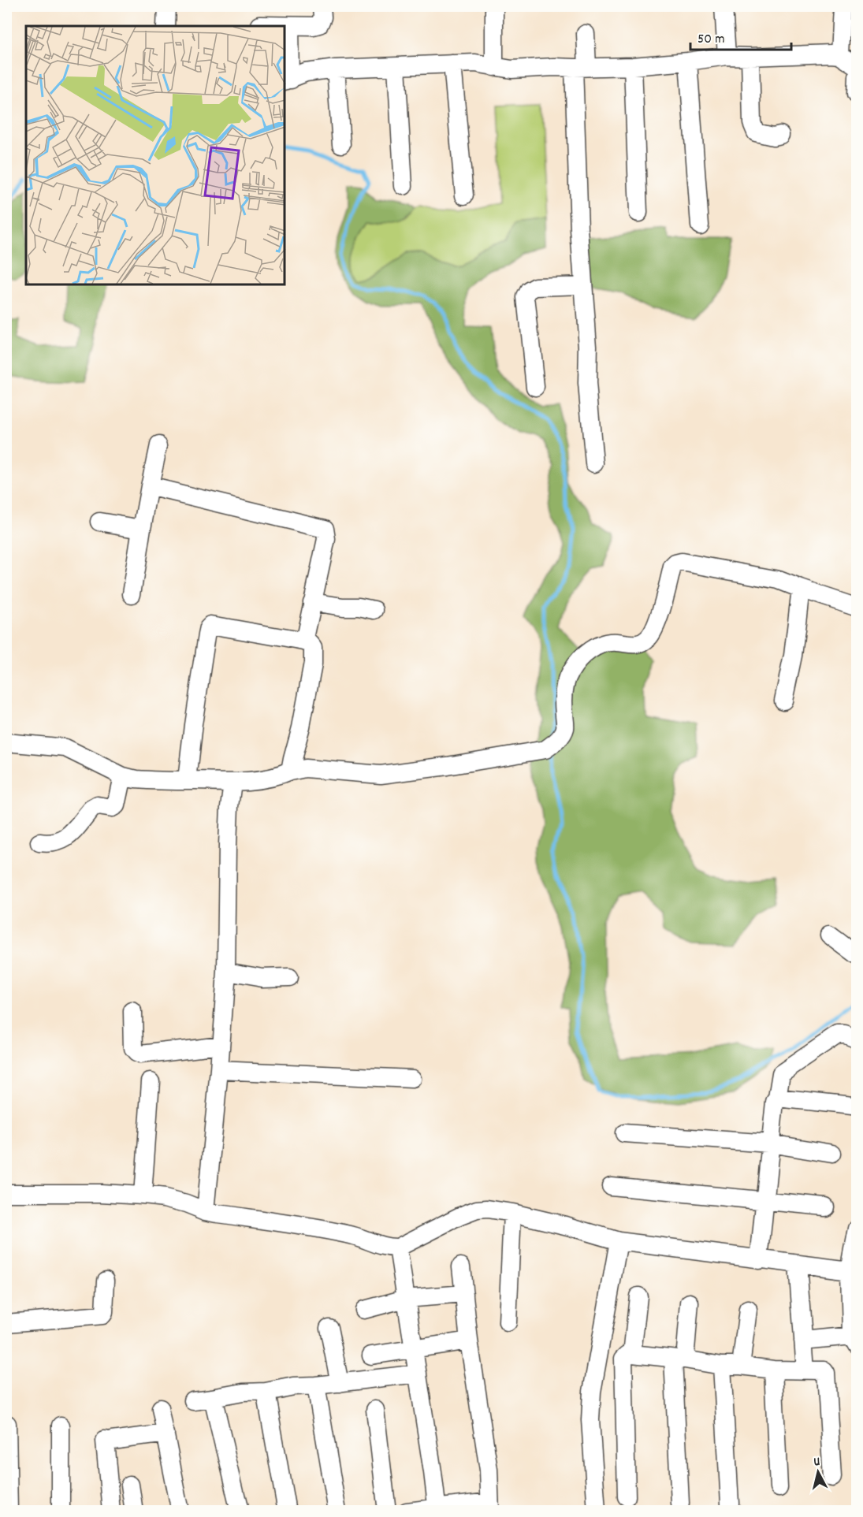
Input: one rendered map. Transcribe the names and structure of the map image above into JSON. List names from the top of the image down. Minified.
{"scale_bar":"50 m","north":"top"}
